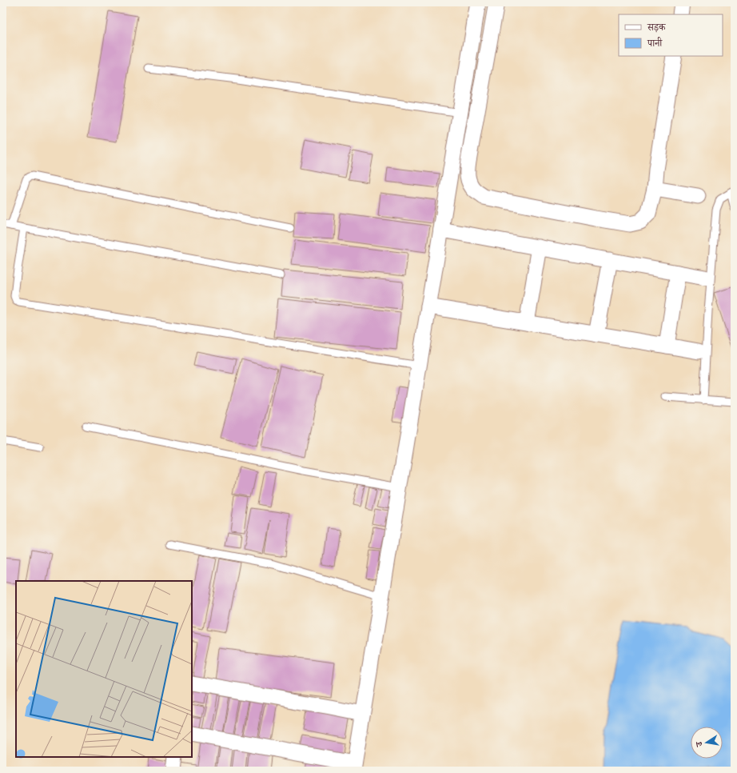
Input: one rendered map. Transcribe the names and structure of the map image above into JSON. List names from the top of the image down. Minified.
{"legend":["सड़क","पानी"],"north":"left"}
